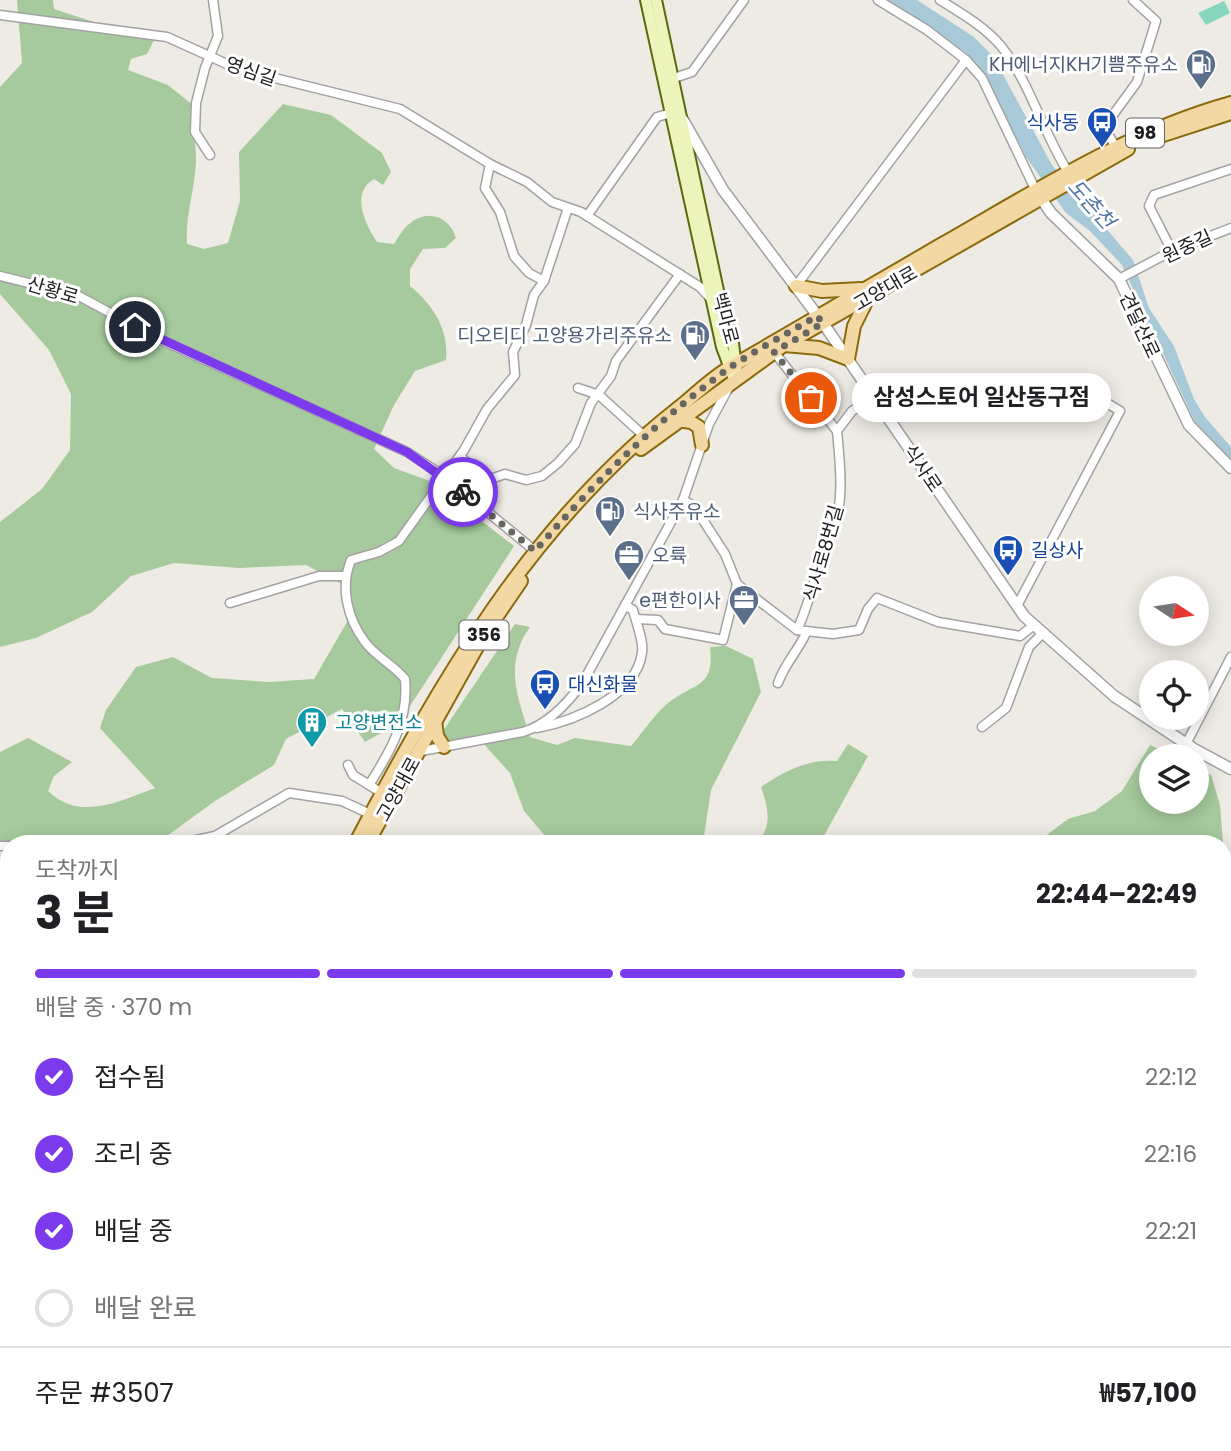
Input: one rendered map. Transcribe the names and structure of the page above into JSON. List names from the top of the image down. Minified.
{"streets":{"main road":["98","고양대로","백마로","356"],"street":["영심길","원중길","산황로","견달산로","식사로","식사로8번길"]},"crossings":[["영심길","백마로"],["98","356"],["원중길","견달산로"],["고양대로","산황로"],["고양대로","백마로"],["고양대로","견달산로"],["고양대로","식사로"],["고양대로","356"],["백마로","식사로"],["견달산로","356"]],"water":["도촌천"],"places":{"fuel station":["KH에너지KH기쁨주유소","디오티디 고양용가리주유소","식사주유소"],"bus stop":["식사동","길상사","대신화물"],"other":["삼성스토어 일산동구점"],"office":["오륙","e편한이사"],"building":["고양변전소"]},"north":"right","page":{"bubble":"삼성스토어 일산동구점","heading":["3 분","도착까지","22:44–22:49"],"panel":["주문 #3507","₩57,100"],"bar":"배달 중 · 370 m","list":[["접수됨","22:12"],["조리 중","22:16"],["배달 중","22:21"],"배달 완료"]}}
